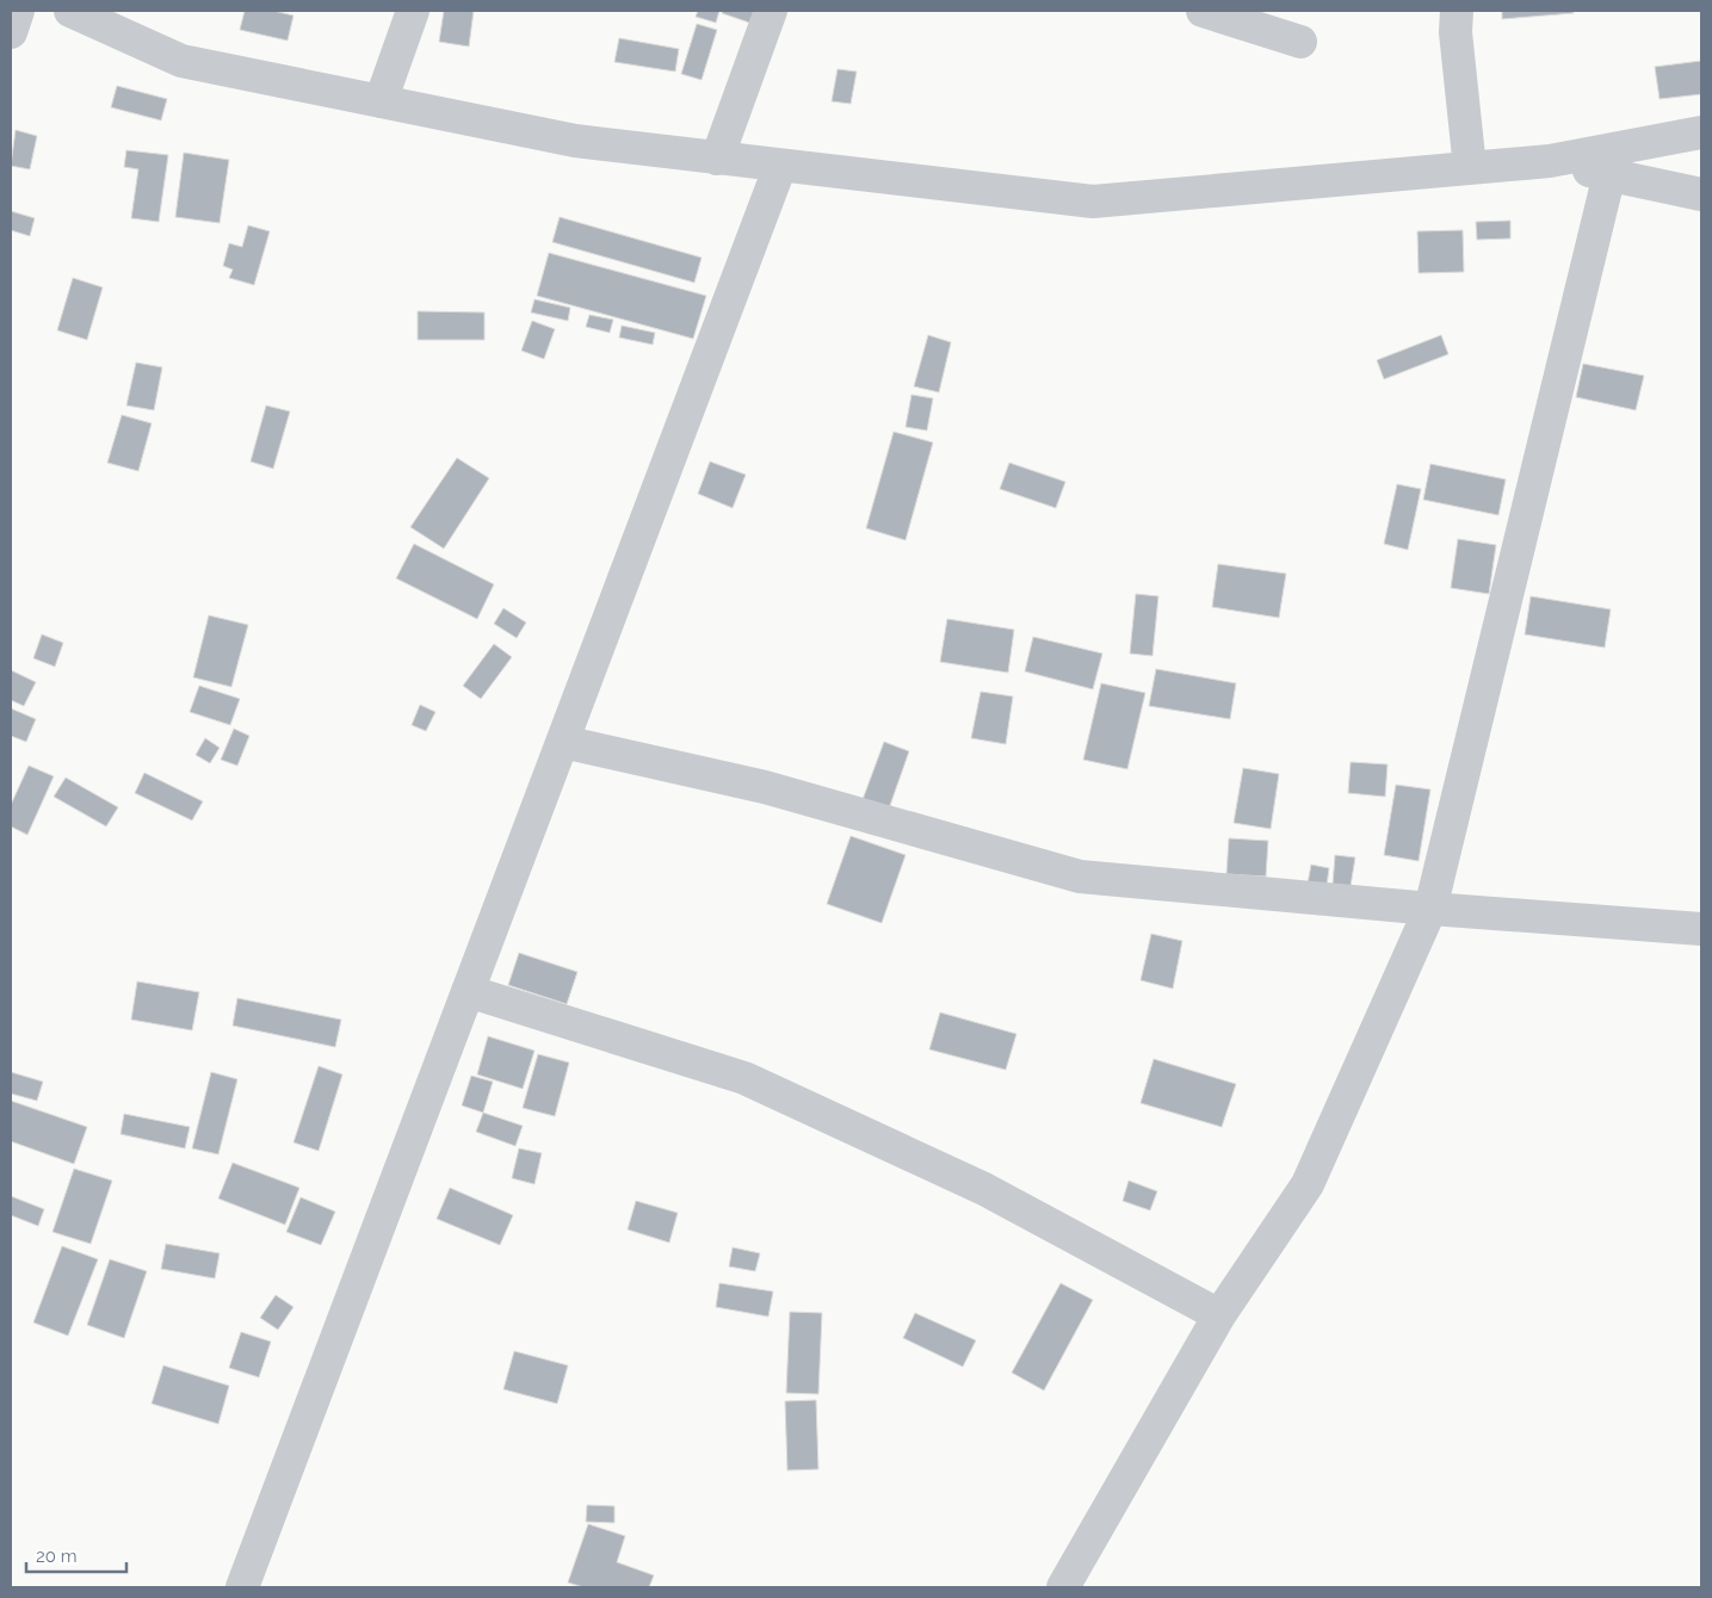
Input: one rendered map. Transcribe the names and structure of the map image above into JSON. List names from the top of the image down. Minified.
{"scale_bar":"20 m"}
